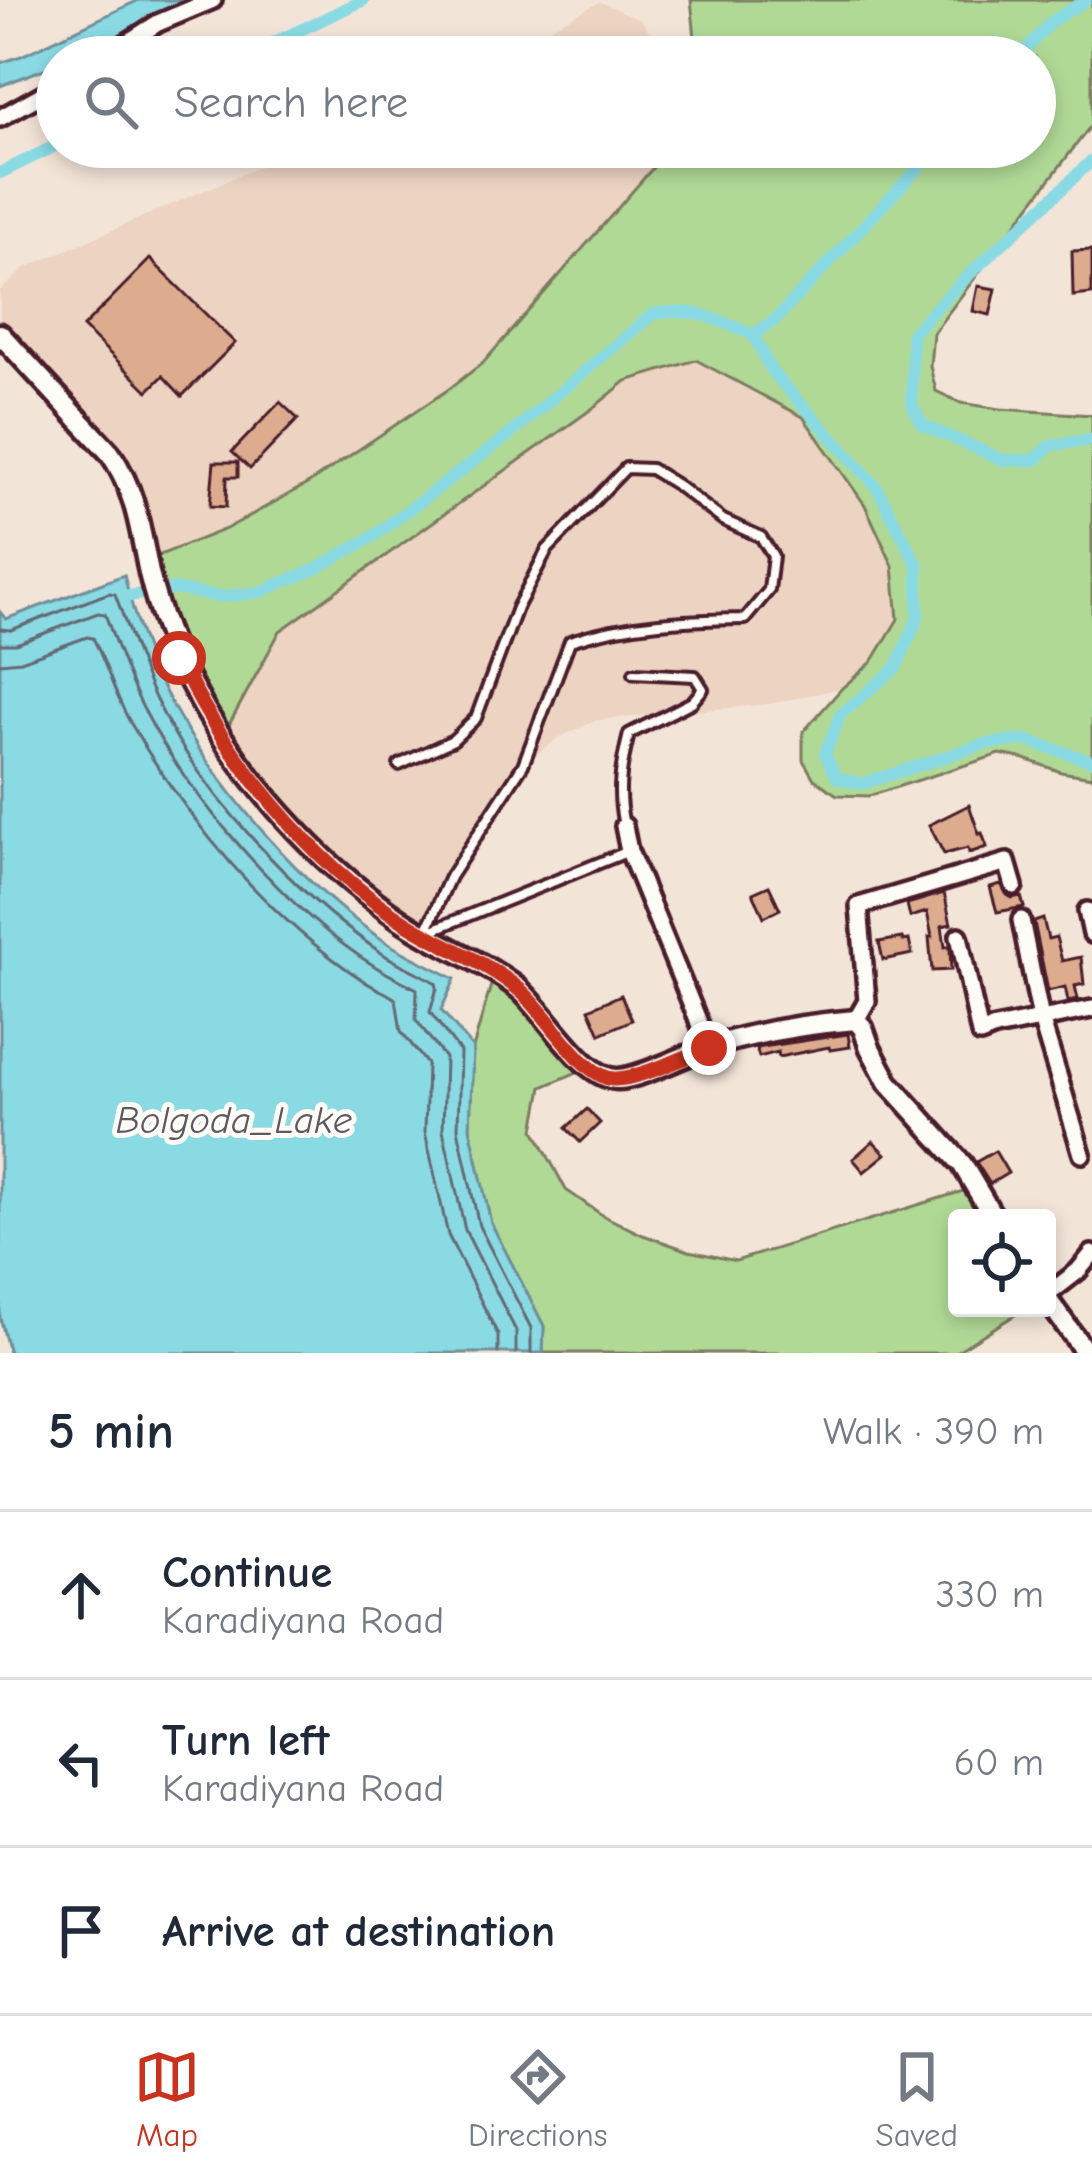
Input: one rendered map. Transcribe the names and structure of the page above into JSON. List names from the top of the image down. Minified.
{"water":["Bolgoda_Lake"],"page":{"search":"Search here","heading":["5 min","Walk · 390 m"],"list":[["Continue","Karadiyana Road","330 m"],["Turn left","Karadiyana Road","60 m"],"Arrive at destination"],"nav":["Map","Directions","Saved"]}}
